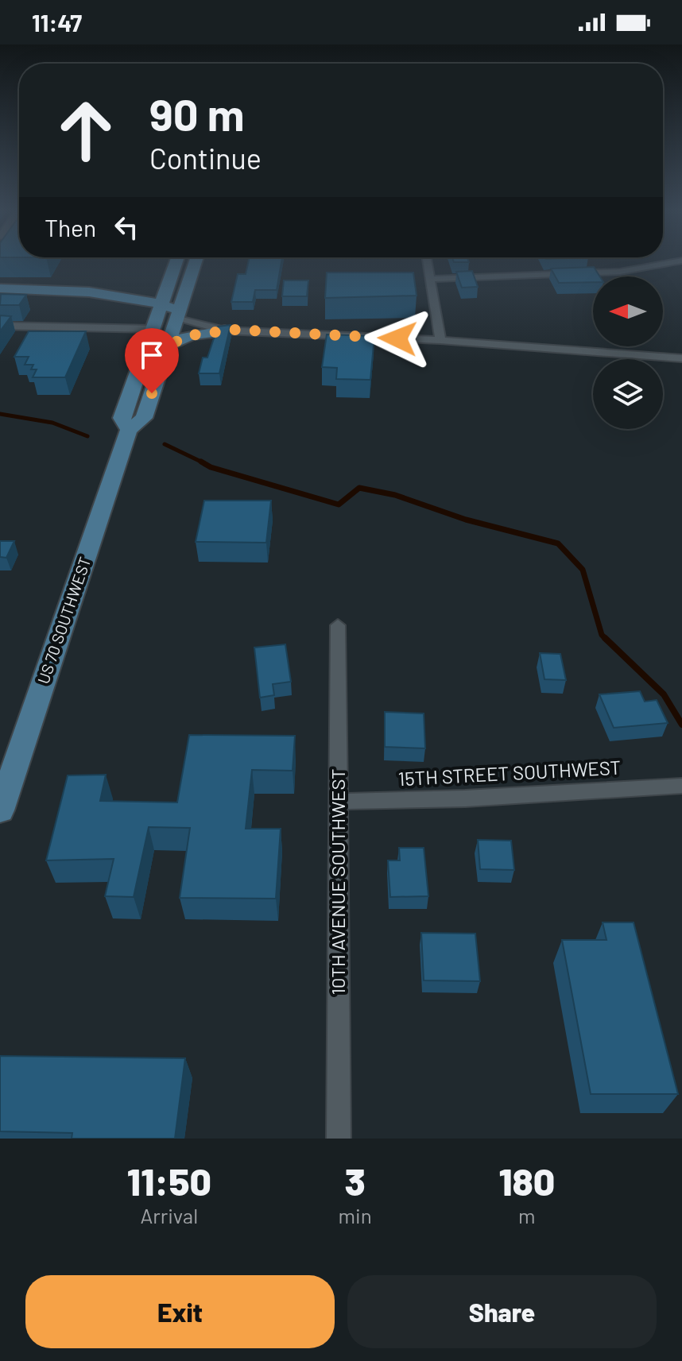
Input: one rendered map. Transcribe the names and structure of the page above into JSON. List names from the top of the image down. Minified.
{"streets":{"main road":["US 70 SOUTHWEST"],"street":["15TH STREET SOUTHWEST","10TH AVENUE SOUTHWEST"]},"crossings":[["15TH STREET SOUTHWEST","10TH AVENUE SOUTHWEST"]],"north":"left","page":{"status":"11:47","turn":["90 m","Continue"],"then":"Then","eta":["11:50","Arrival","3","min","180","m"],"buttons":["Exit","Share"]}}
